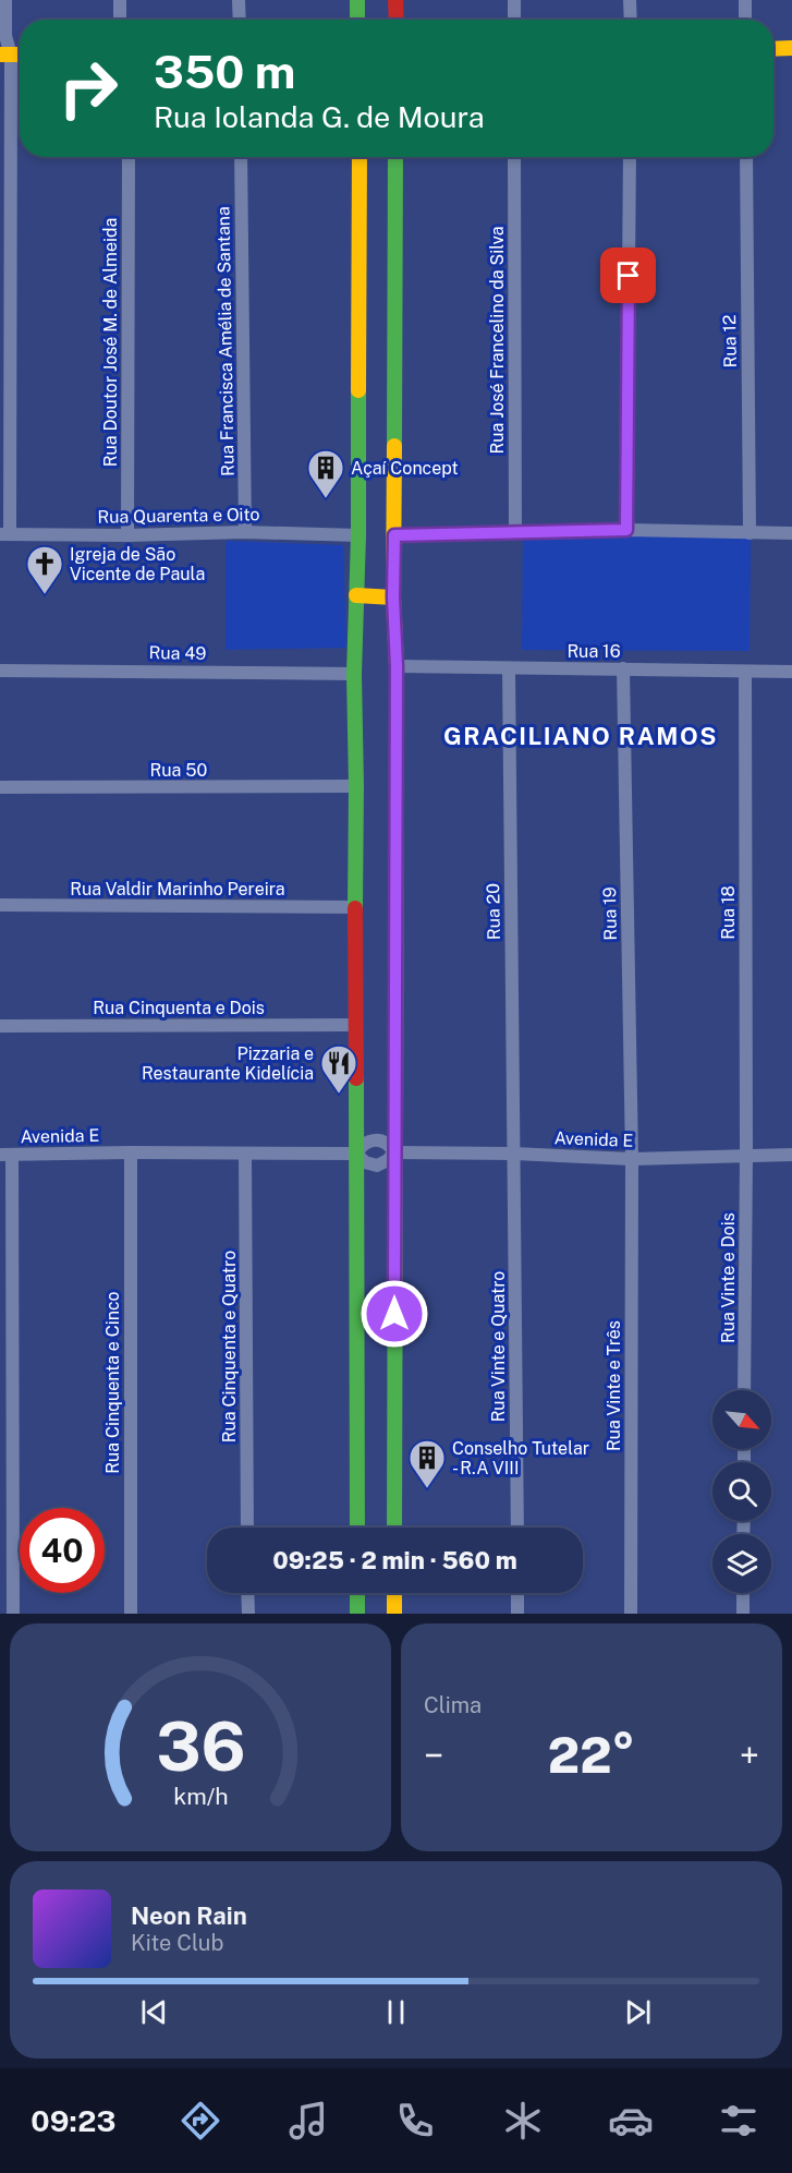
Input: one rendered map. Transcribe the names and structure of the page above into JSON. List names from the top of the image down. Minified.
{"streets":{"street":["Rua José Francelino da Silva","Rua Francisca Amélia de Santana","Rua 12","Rua Doutor José M. de Almeida","Rua Quarenta e Oito","Rua 16","Rua 49","Rua 50","Rua Valdir Marinho Pereira","Rua 20","Rua 18","Rua 19","Rua Cinquenta e Dois","Avenida E","Rua Vinte e Dois","Rua Cinquenta e Quatro","Rua Vinte e Quatro","Rua Cinquenta e Cinco","Rua Vinte e Três"]},"crossings":[["Rua Francisca Amélia de Santana","Rua Quarenta e Oito"],["Rua Doutor José M. de Almeida","Rua Quarenta e Oito"],["Rua 16","Rua 20"],["Rua 16","Rua 18"],["Rua 16","Rua 19"],["Rua 20","Avenida E"],["Rua 20","Rua Vinte e Quatro"],["Rua 18","Avenida E"],["Rua 18","Rua Vinte e Dois"],["Rua 19","Avenida E"],["Rua 19","Rua Vinte e Três"],["Avenida E","Rua Vinte e Dois"],["Avenida E","Rua Cinquenta e Quatro"],["Avenida E","Rua Vinte e Quatro"],["Avenida E","Rua Cinquenta e Cinco"],["Avenida E","Rua Vinte e Três"]],"districts":["GRACILIANO RAMOS"],"places":{"building":["Açaí Concept","Conselho Tutelar - R.A VIII"],"church":["Igreja de São Vicente de Paula"],"restaurant":["Pizzaria e Restaurante Kidelícia"]},"north":"bottom right","page":{"turn":["350 m","Rua Iolanda G. de Moura"],"limit":"40","trip":"09:25 · 2 min · 560 m","tile":"Clima","heat":["−","22°","+"],"song":["Neon Rain","Kite Club"],"tabs":"09:23","gauge":["36","km/h"]}}
